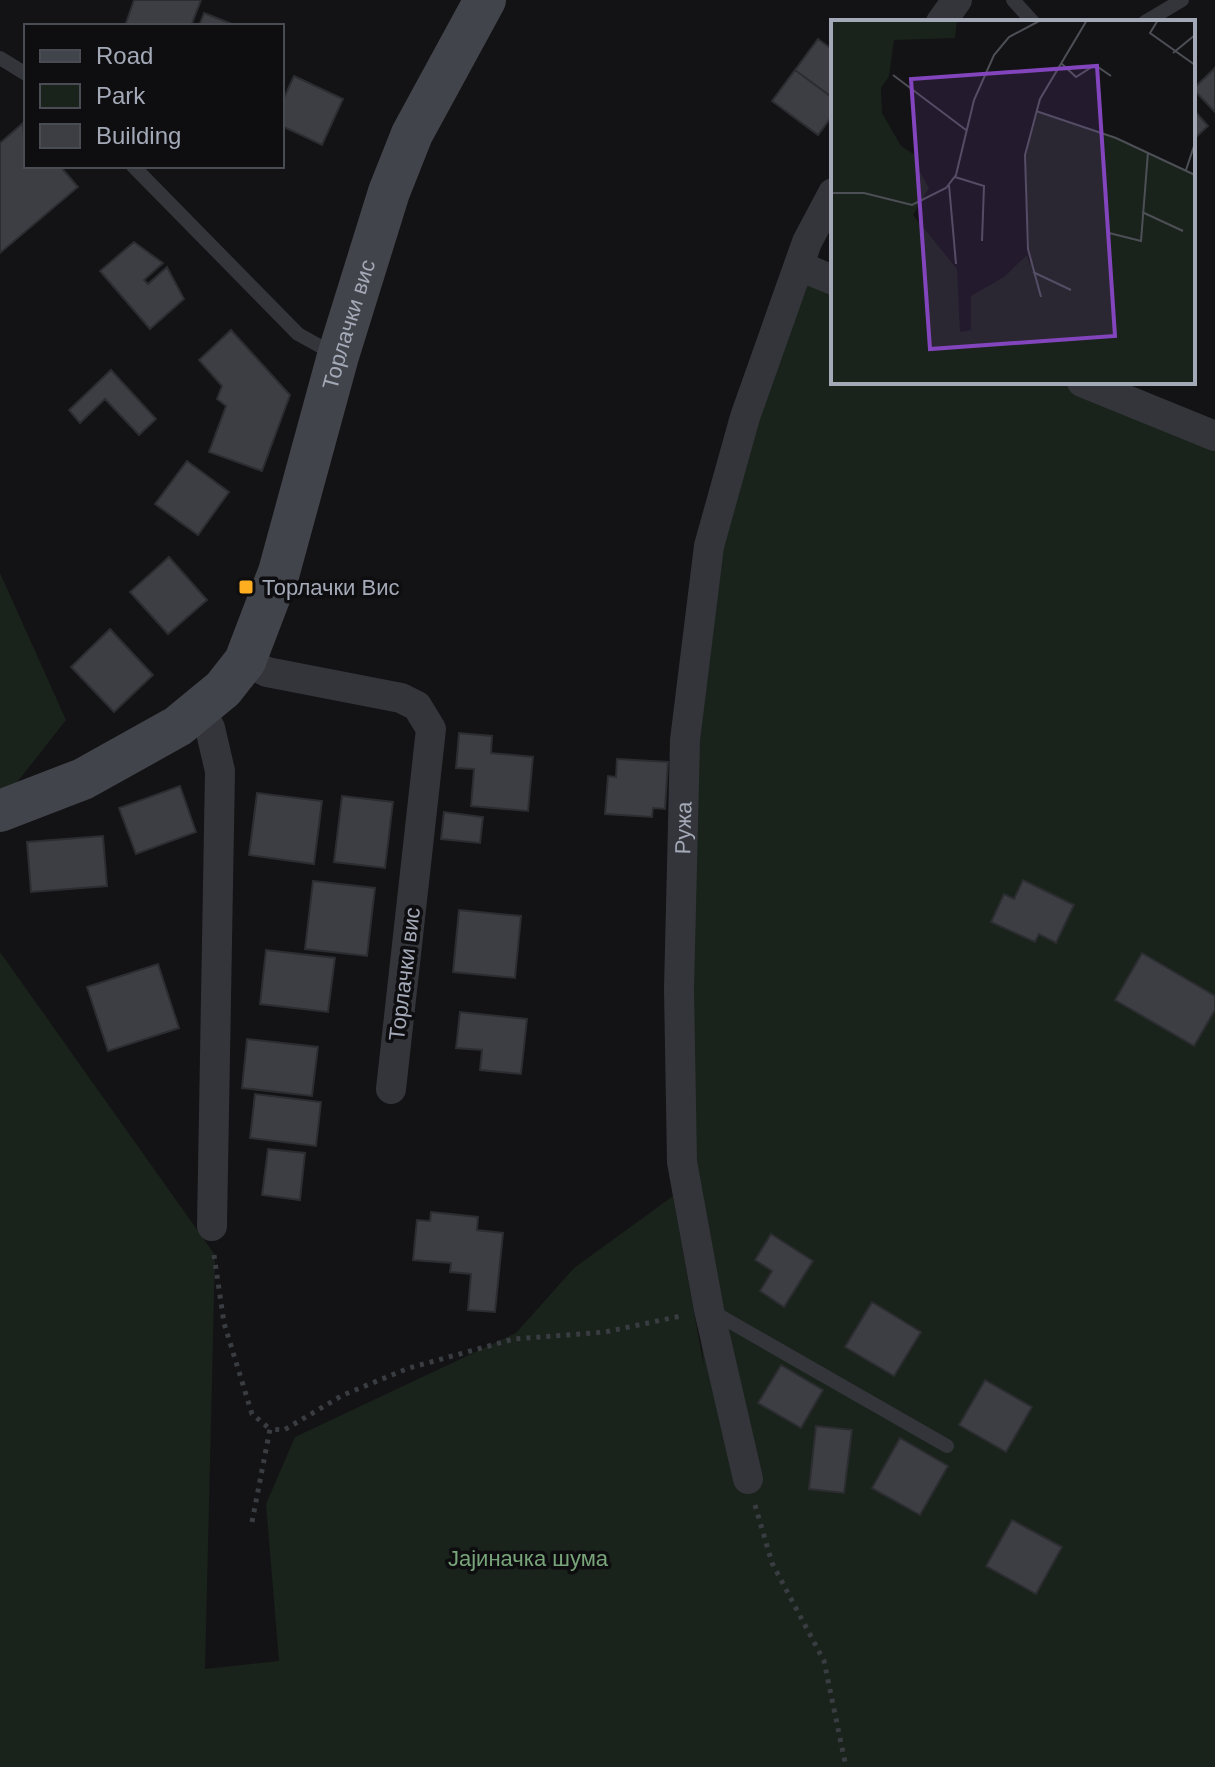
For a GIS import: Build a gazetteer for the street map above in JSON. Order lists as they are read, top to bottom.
{
  "streets": {
    "street": ["Торлачки вис", "Ружа"]
  },
  "parks": ["Јајиначка шума"],
  "places": {
    "transit": ["Торлачки Вис"]
  },
  "legend": ["Road", "Park", "Building"]
}
